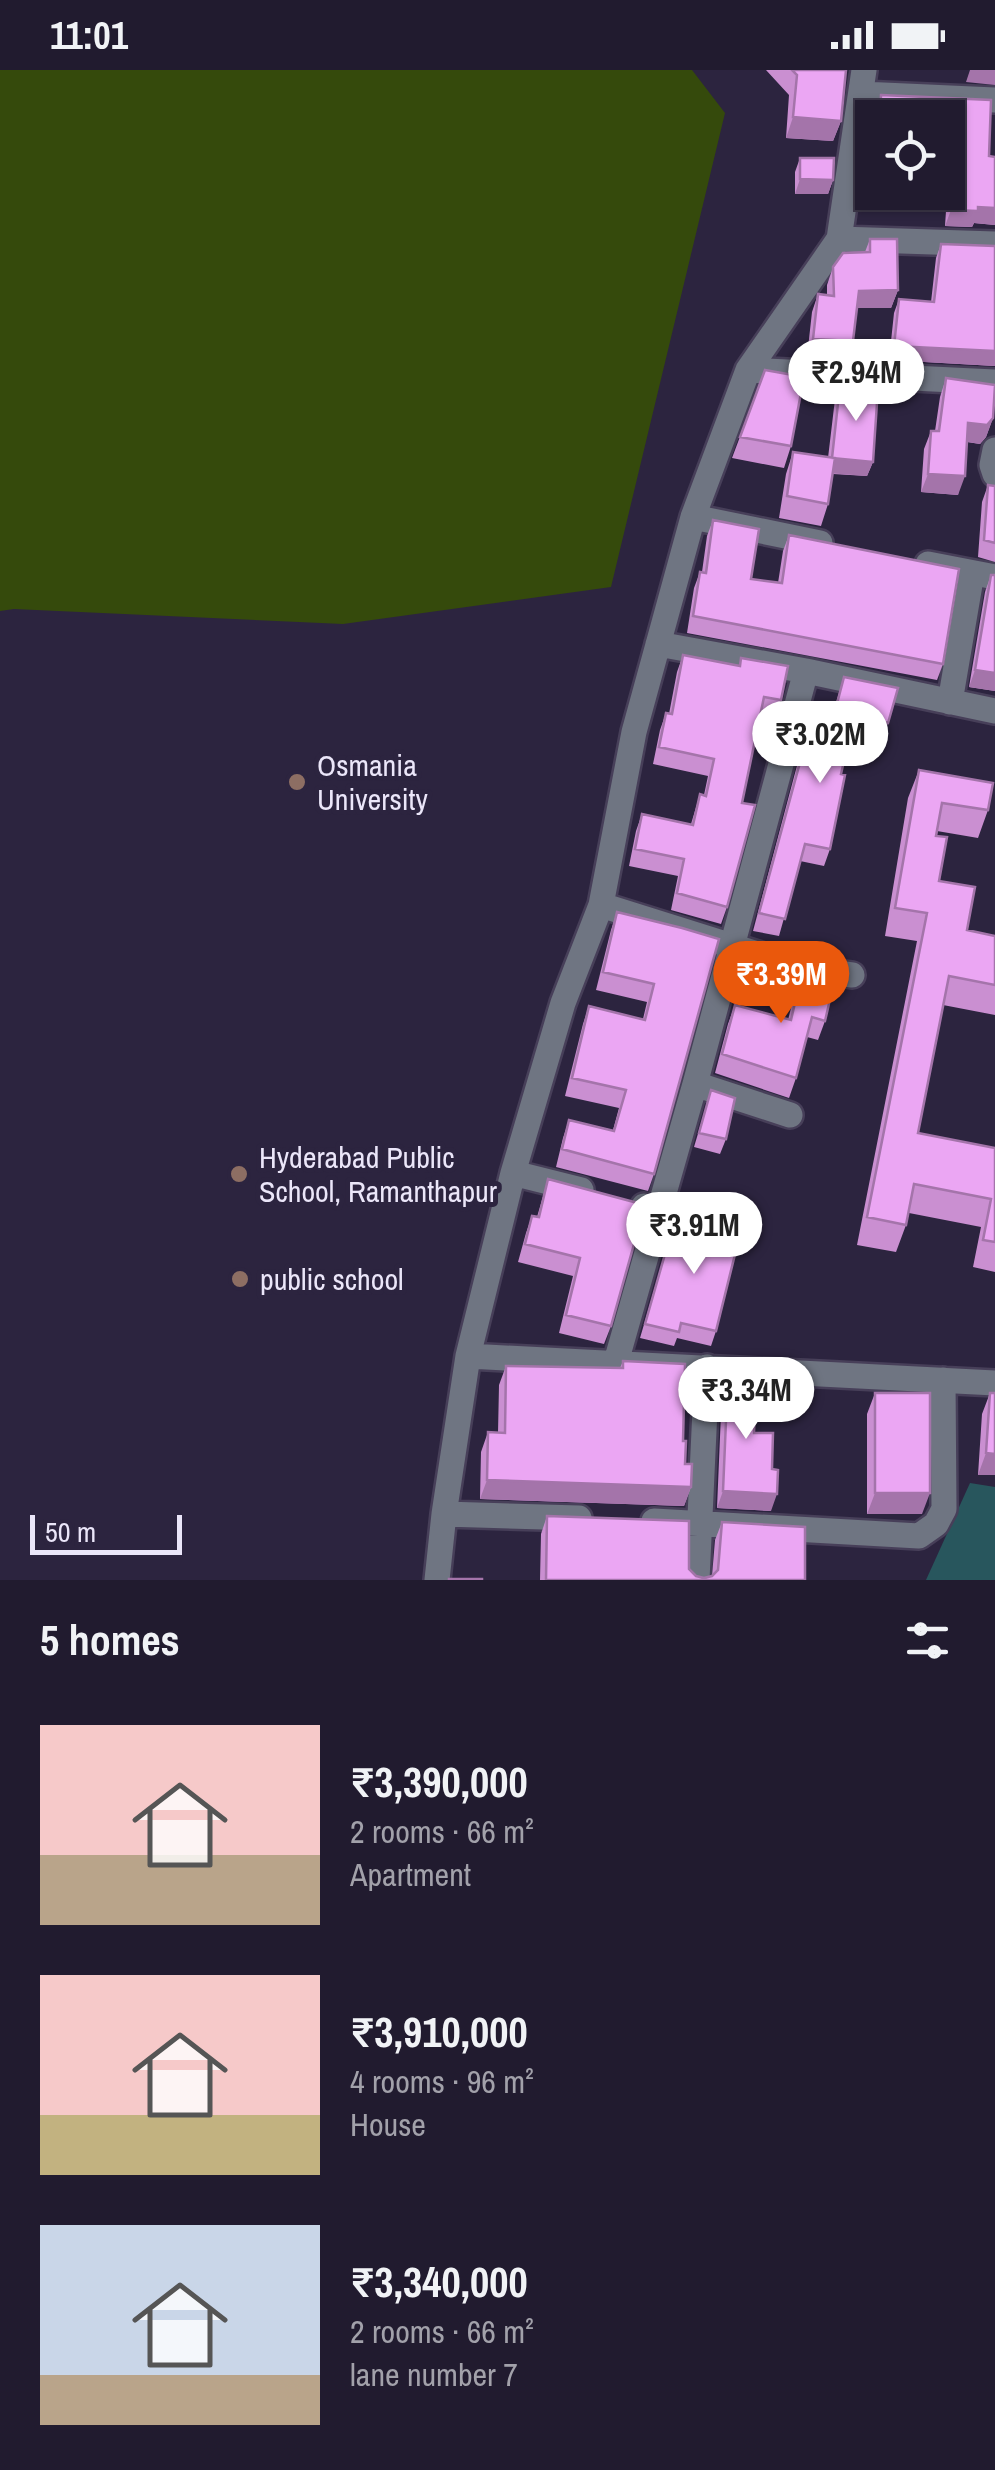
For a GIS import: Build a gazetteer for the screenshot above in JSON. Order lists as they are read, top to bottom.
{
  "places": ["Osmania University", "Hyderabad Public School, Ramanthapur", "public school"],
  "scale_bar": "50 m",
  "page": {
    "status": "11:01",
    "price": [
      "₹2.94M",
      "₹3.02M",
      "₹3.39M",
      "₹3.91M",
      "₹3.34M"
    ],
    "scale": "50 m",
    "heading": "5 homes",
    "list": [
      {
        "name": "₹3,390,000",
        "note": "2 rooms · 66 m² · Apartment"
      },
      {
        "name": "₹3,910,000",
        "note": "4 rooms · 96 m² · House"
      },
      {
        "name": "₹3,340,000",
        "note": "2 rooms · 66 m² · lane number 7"
      }
    ]
  }
}
